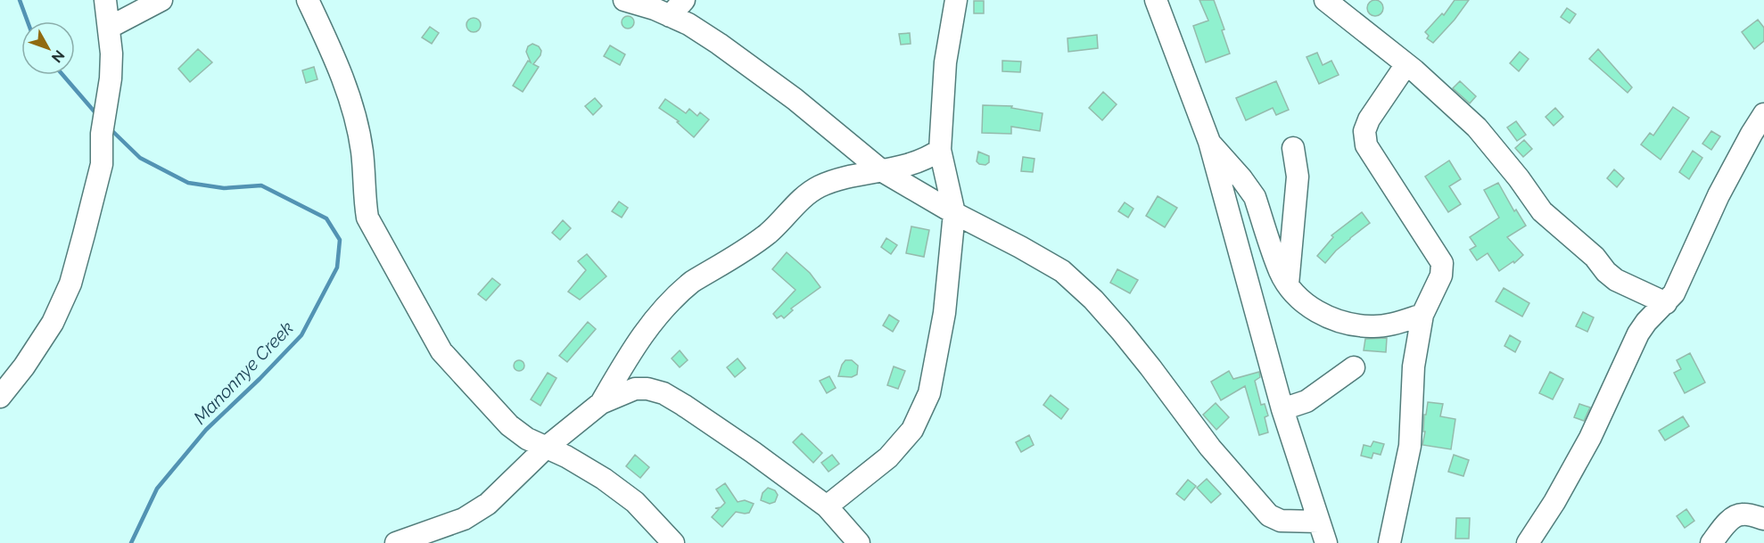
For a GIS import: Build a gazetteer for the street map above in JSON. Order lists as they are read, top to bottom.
{
  "water": ["Manonnye Creek"],
  "north": "bottom right"
}
